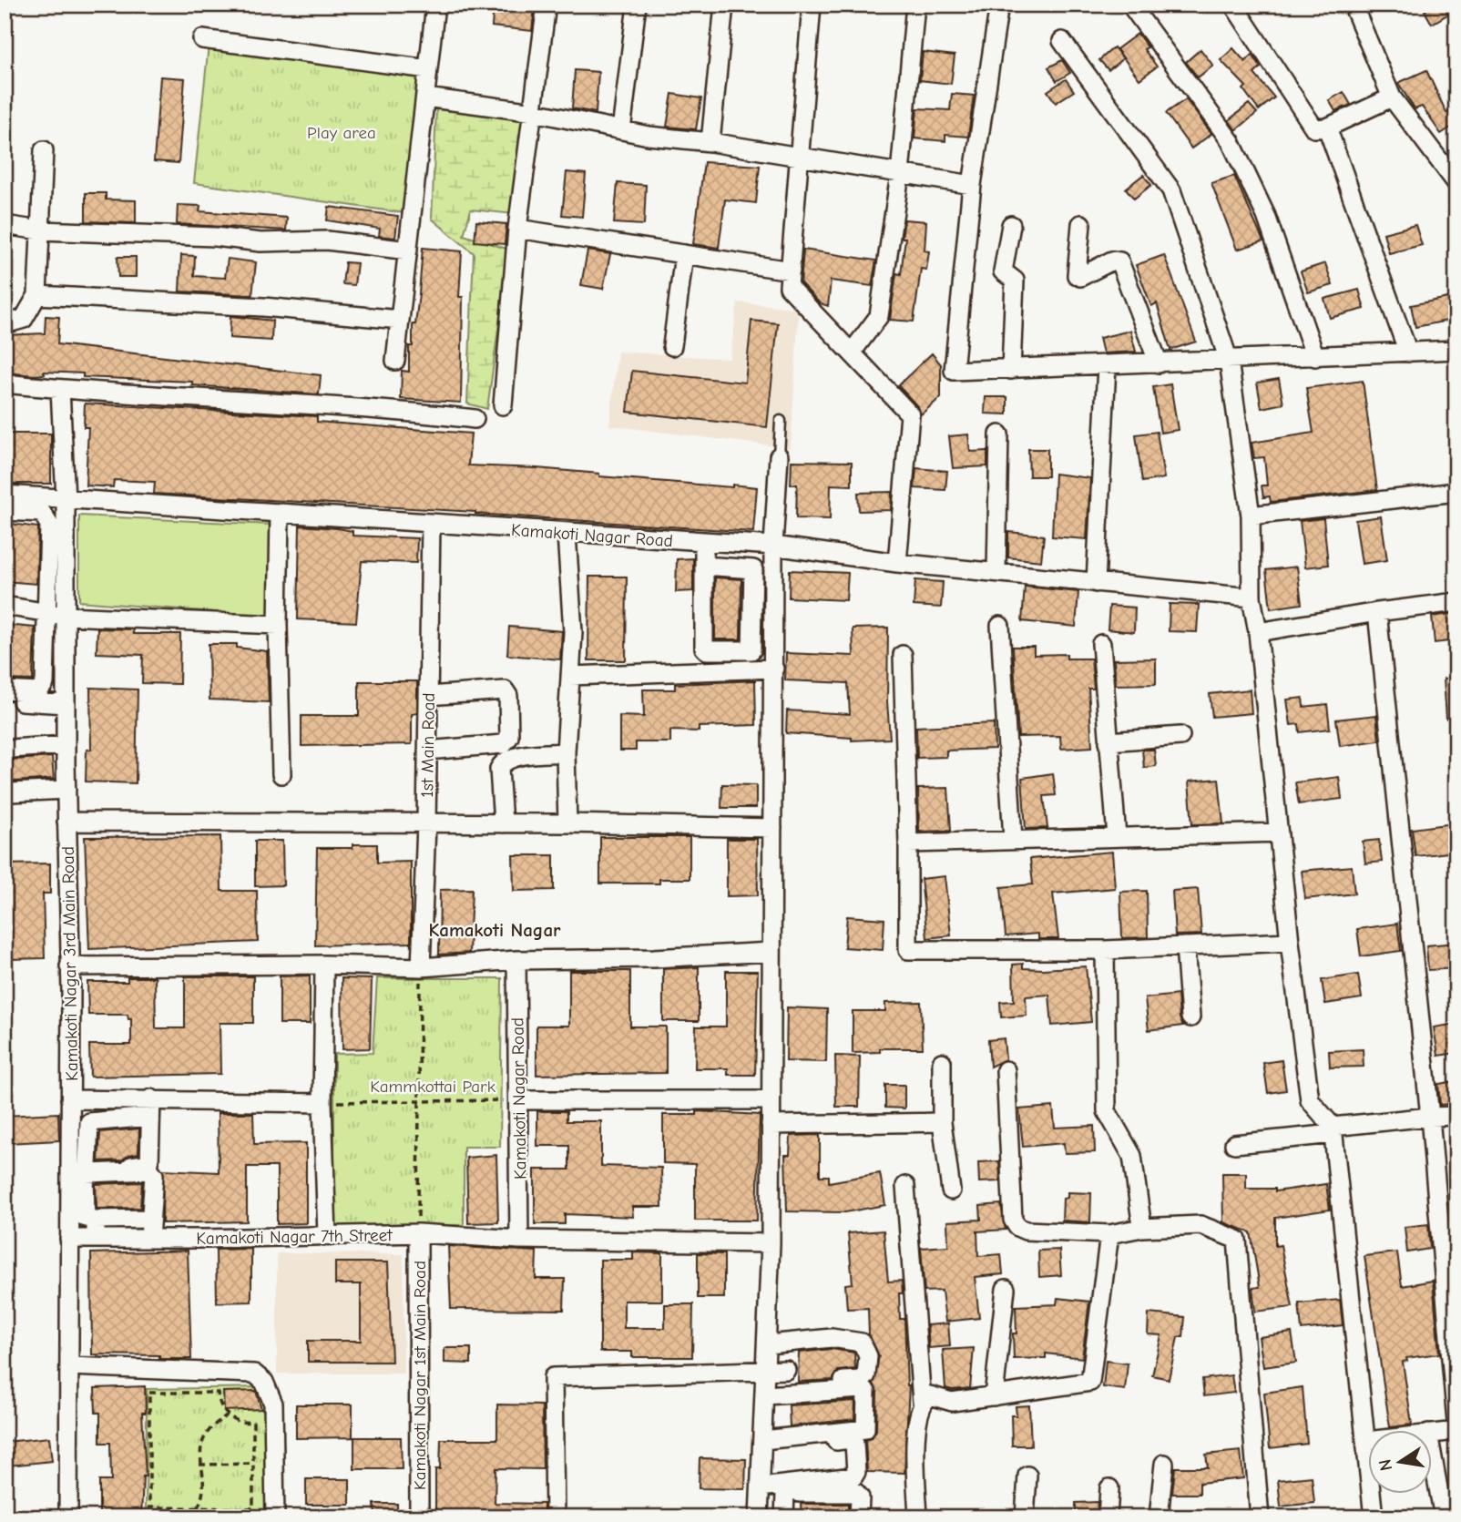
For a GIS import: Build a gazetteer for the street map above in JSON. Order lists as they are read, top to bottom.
{
  "streets": {
    "street": [
      "Kamakoti Nagar Road",
      "1st Main Road",
      "Kamakoti Nagar 3rd Main Road",
      "Kamakoti Nagar 7th Street",
      "Kamakoti Nagar 1st Main Road"
    ]
  },
  "crossings": [
    ["Kamakoti Nagar Road", "1st Main Road"],
    ["Kamakoti Nagar Road", "Kamakoti Nagar 3rd Main Road"],
    ["Kamakoti Nagar Road", "Kamakoti Nagar 7th Street"],
    ["Kamakoti Nagar 3rd Main Road", "Kamakoti Nagar 7th Street"],
    ["Kamakoti Nagar 7th Street", "Kamakoti Nagar 1st Main Road"]
  ],
  "districts": ["Kamakoti Nagar"],
  "parks": ["Play area", "Kammkottai Park"],
  "north": "left"
}
